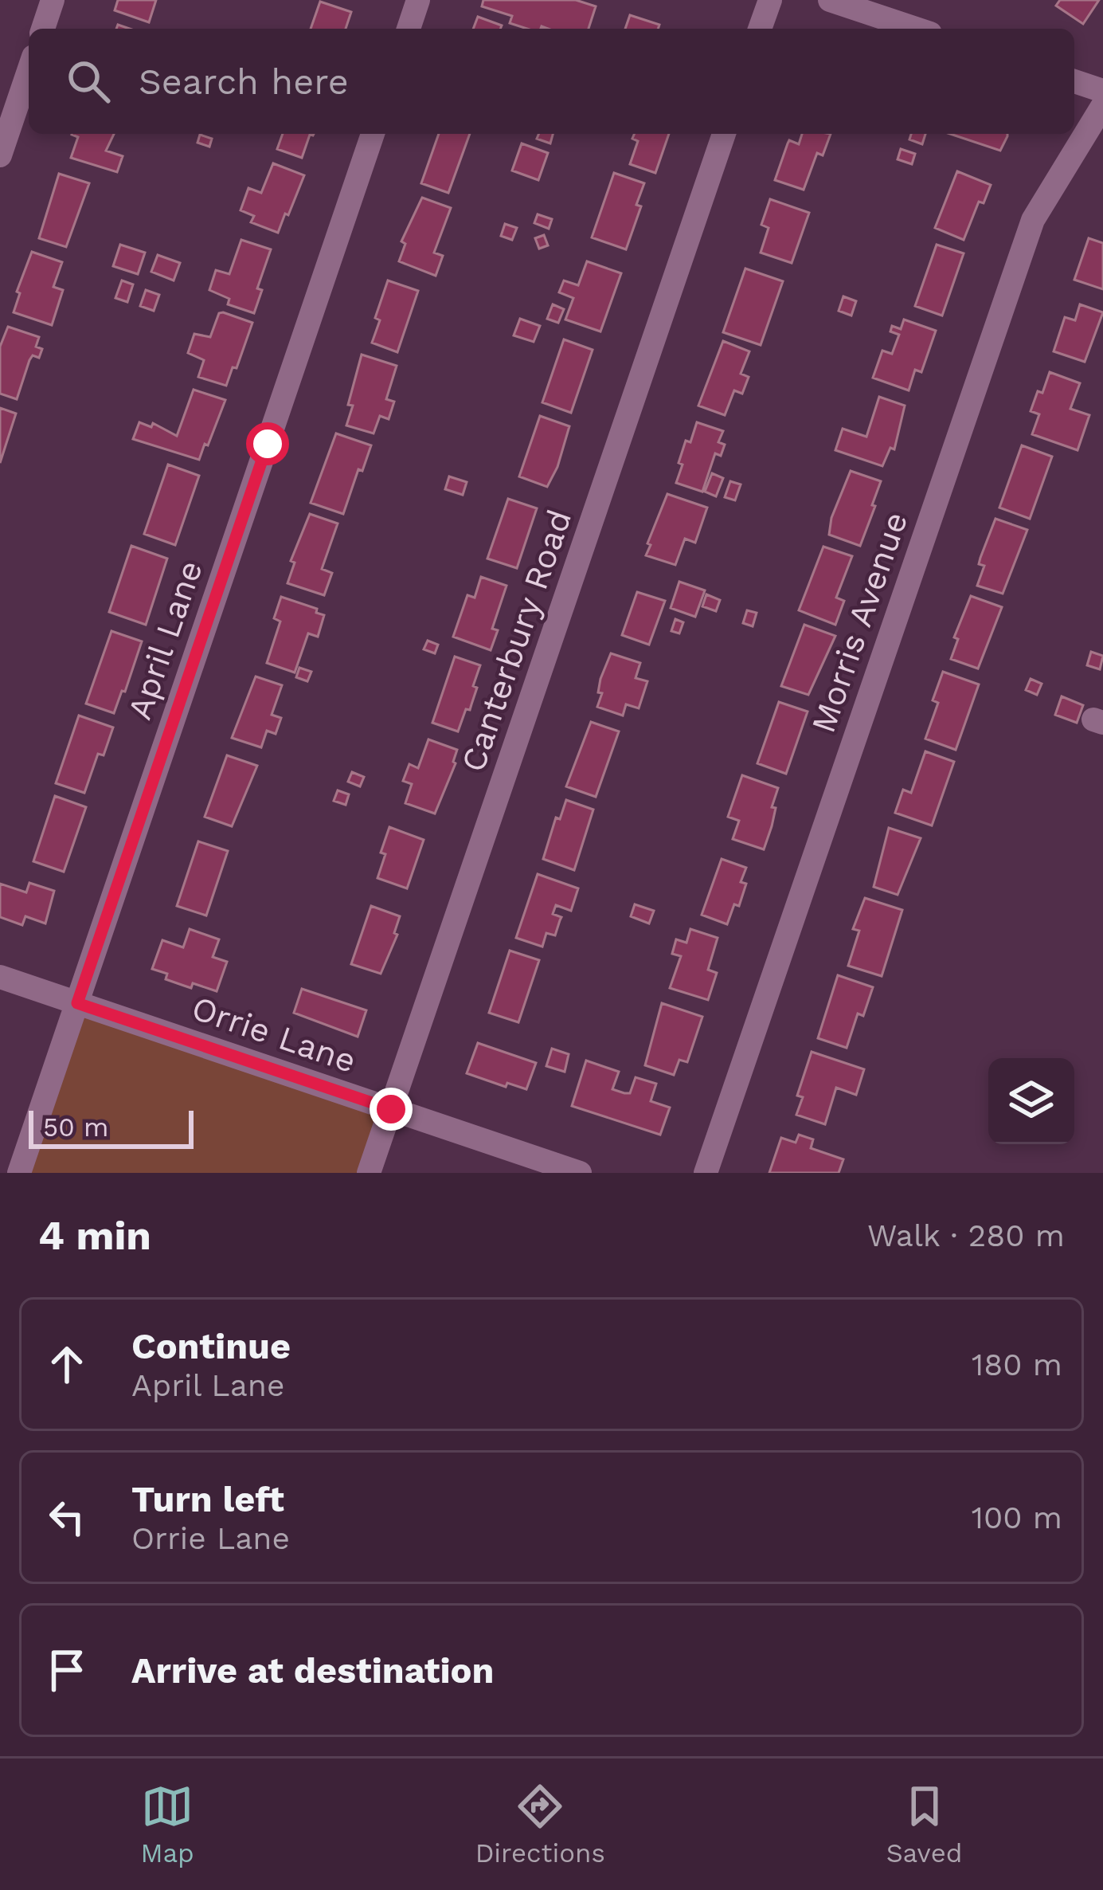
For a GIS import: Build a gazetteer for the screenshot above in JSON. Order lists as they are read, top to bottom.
{
  "streets": {
    "street": [
      "Morris Avenue",
      "April Lane",
      "Canterbury Road",
      "Orrie Lane"
    ]
  },
  "crossings": [
    ["April Lane", "Orrie Lane"],
    ["Canterbury Road", "Orrie Lane"]
  ],
  "scale_bar": "50 m",
  "page": {
    "search": "Search here",
    "scale": "50 m",
    "heading": ["4 min", "Walk · 280 m"],
    "list": [
      ["Continue", "April Lane", "180 m"],
      ["Turn left", "Orrie Lane", "100 m"],
      "Arrive at destination"
    ],
    "nav": ["Map", "Directions", "Saved"]
  }
}
